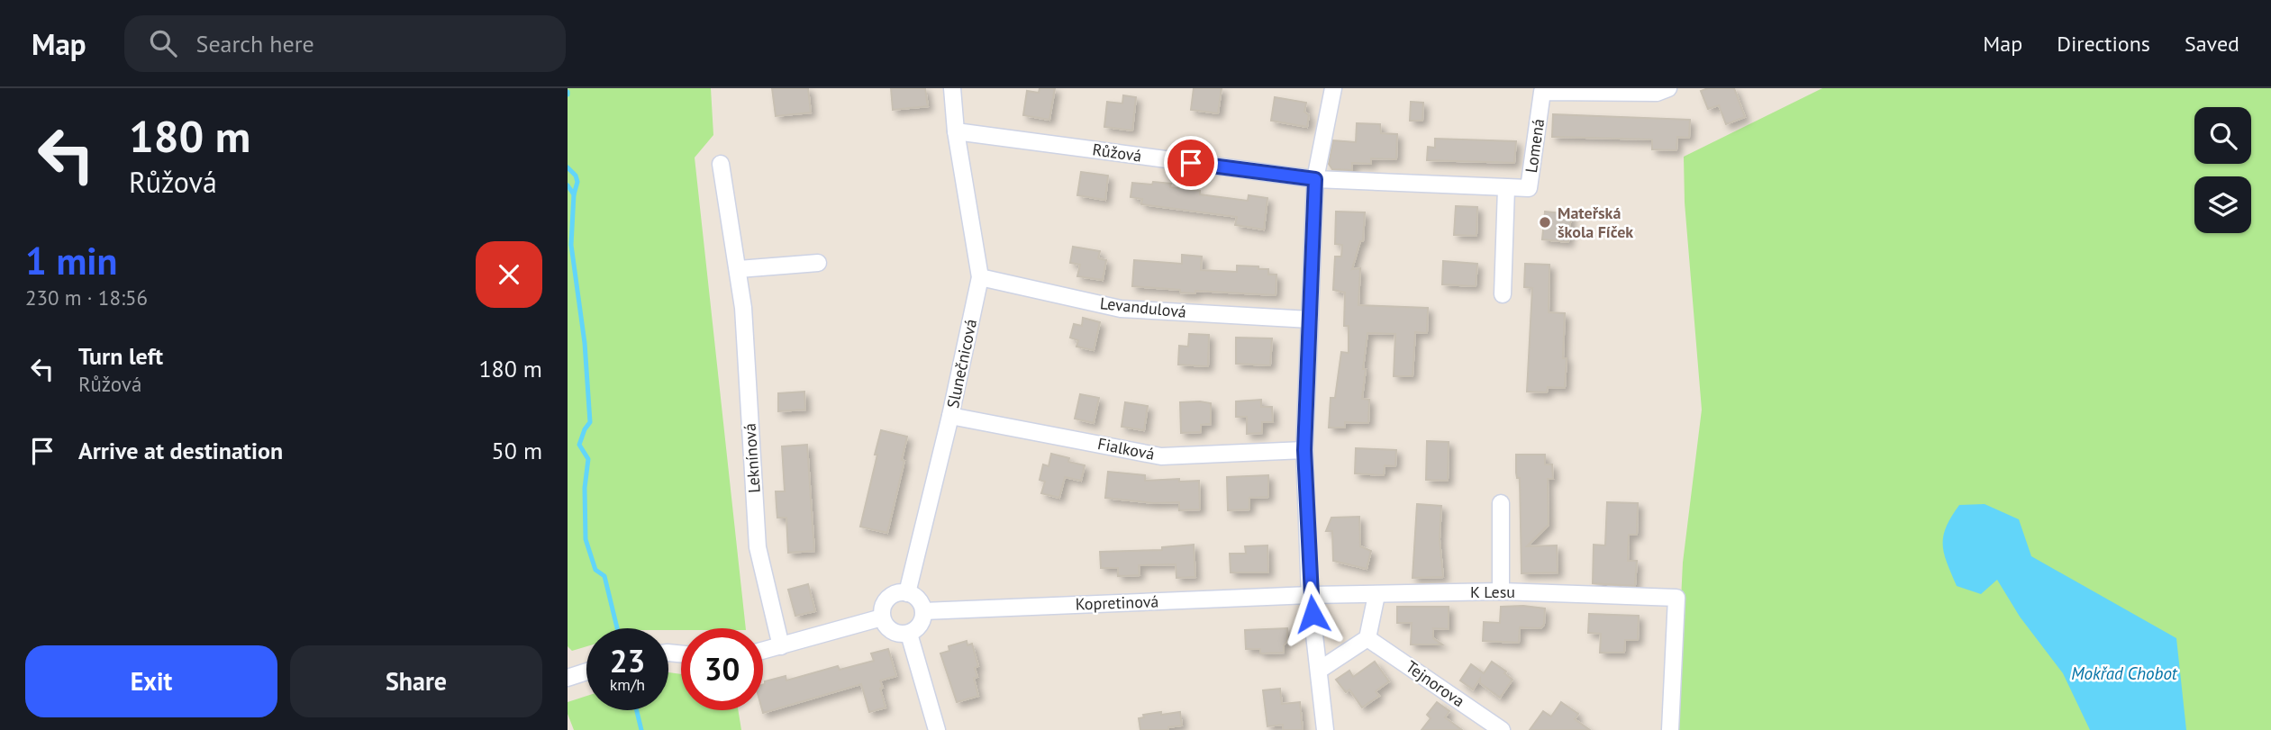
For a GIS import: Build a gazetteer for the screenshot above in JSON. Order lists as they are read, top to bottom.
{
  "streets": {
    "street": [
      "Lomená",
      "Růžová",
      "Levandulová",
      "Slunečnicová",
      "Fialková",
      "Leknínová",
      "K Lesu",
      "Kopretinová",
      "Tejnorova"
    ]
  },
  "crossings": [
    ["Lomená", "Růžová"],
    ["Růžová", "Slunečnicová"],
    ["Levandulová", "Slunečnicová"],
    ["Slunečnicová", "Fialková"],
    ["Slunečnicová", "Kopretinová"],
    ["K Lesu", "Kopretinová"]
  ],
  "water": ["Mokřad Chobot"],
  "places": ["Mateřská škola Fíček"],
  "page": {
    "header": "Map",
    "search": "Search here",
    "nav": ["Map", "Directions", "Saved"],
    "turn": ["180 m", "Růžová"],
    "heading": ["1 min", "230 m · 18:56"],
    "list": [
      {
        "name": "Turn left",
        "note": "Růžová",
        "value": "180 m"
      },
      {
        "name": "Arrive at destination",
        "value": "50 m"
      }
    ],
    "speed": "23 km/h",
    "limit": "30",
    "buttons": ["Exit", "Share"]
  }
}
